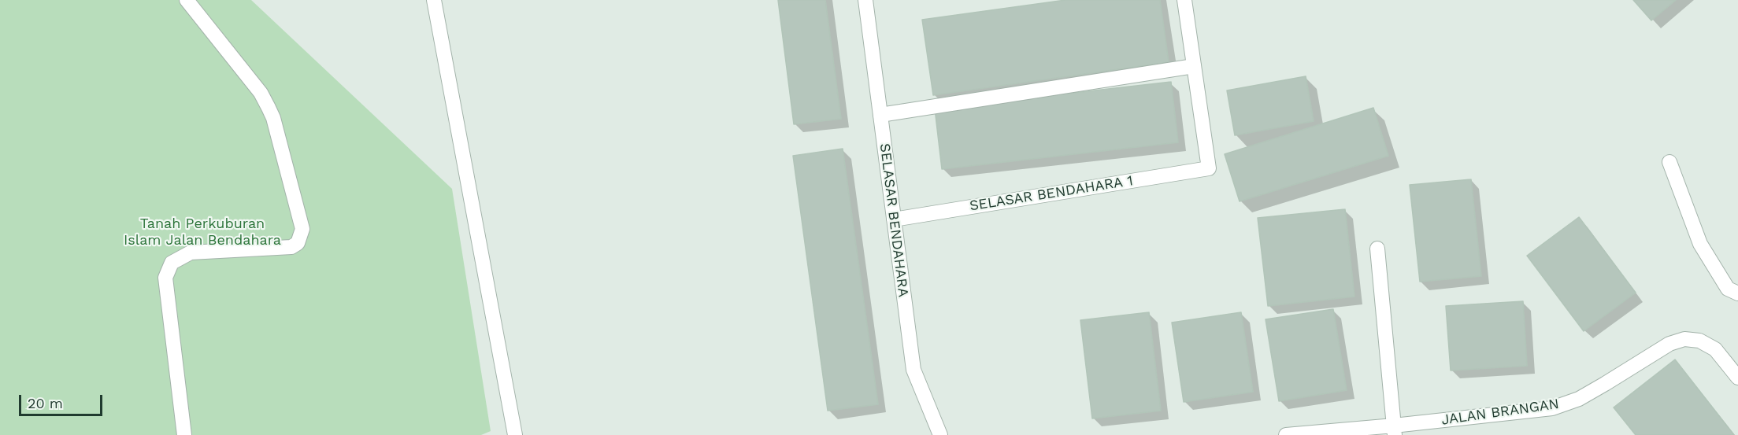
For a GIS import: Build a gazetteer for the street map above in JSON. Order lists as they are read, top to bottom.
{
  "streets": {
    "street": ["SELASAR BENDAHARA 1", "SELASAR BENDAHARA", "JALAN BRANGAN"]
  },
  "crossings": [
    ["SELASAR BENDAHARA 1", "SELASAR BENDAHARA"]
  ],
  "parks": ["Tanah Perkuburan Islam Jalan Bendahara"],
  "scale_bar": "20 m"
}
